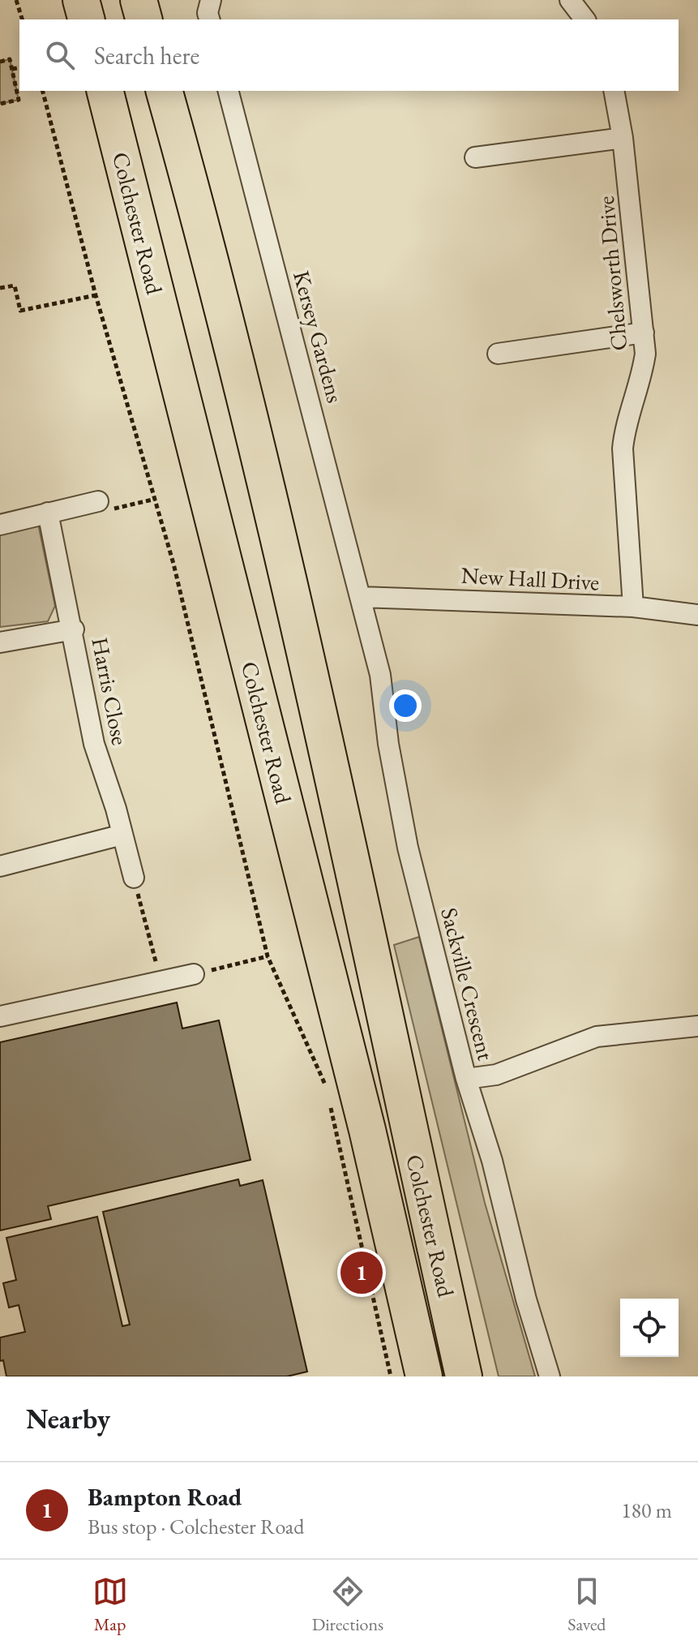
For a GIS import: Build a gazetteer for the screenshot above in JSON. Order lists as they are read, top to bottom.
{
  "streets": {
    "highway": ["Colchester Road"],
    "street": [
      "Chelsworth Drive",
      "Kersey Gardens",
      "New Hall Drive",
      "Harris Close",
      "Sackville Crescent"
    ]
  },
  "crossings": [
    ["Chelsworth Drive", "New Hall Drive"],
    ["Kersey Gardens", "New Hall Drive"],
    ["Kersey Gardens", "Sackville Crescent"],
    ["New Hall Drive", "Sackville Crescent"]
  ],
  "page": {
    "search": "Search here",
    "pins": "1",
    "heading": "Nearby",
    "list": [
      {
        "mark": "1",
        "name": "Bampton Road",
        "note": "Bus stop · Colchester Road",
        "value": "180 m"
      }
    ],
    "nav": ["Map", "Directions", "Saved"]
  }
}
